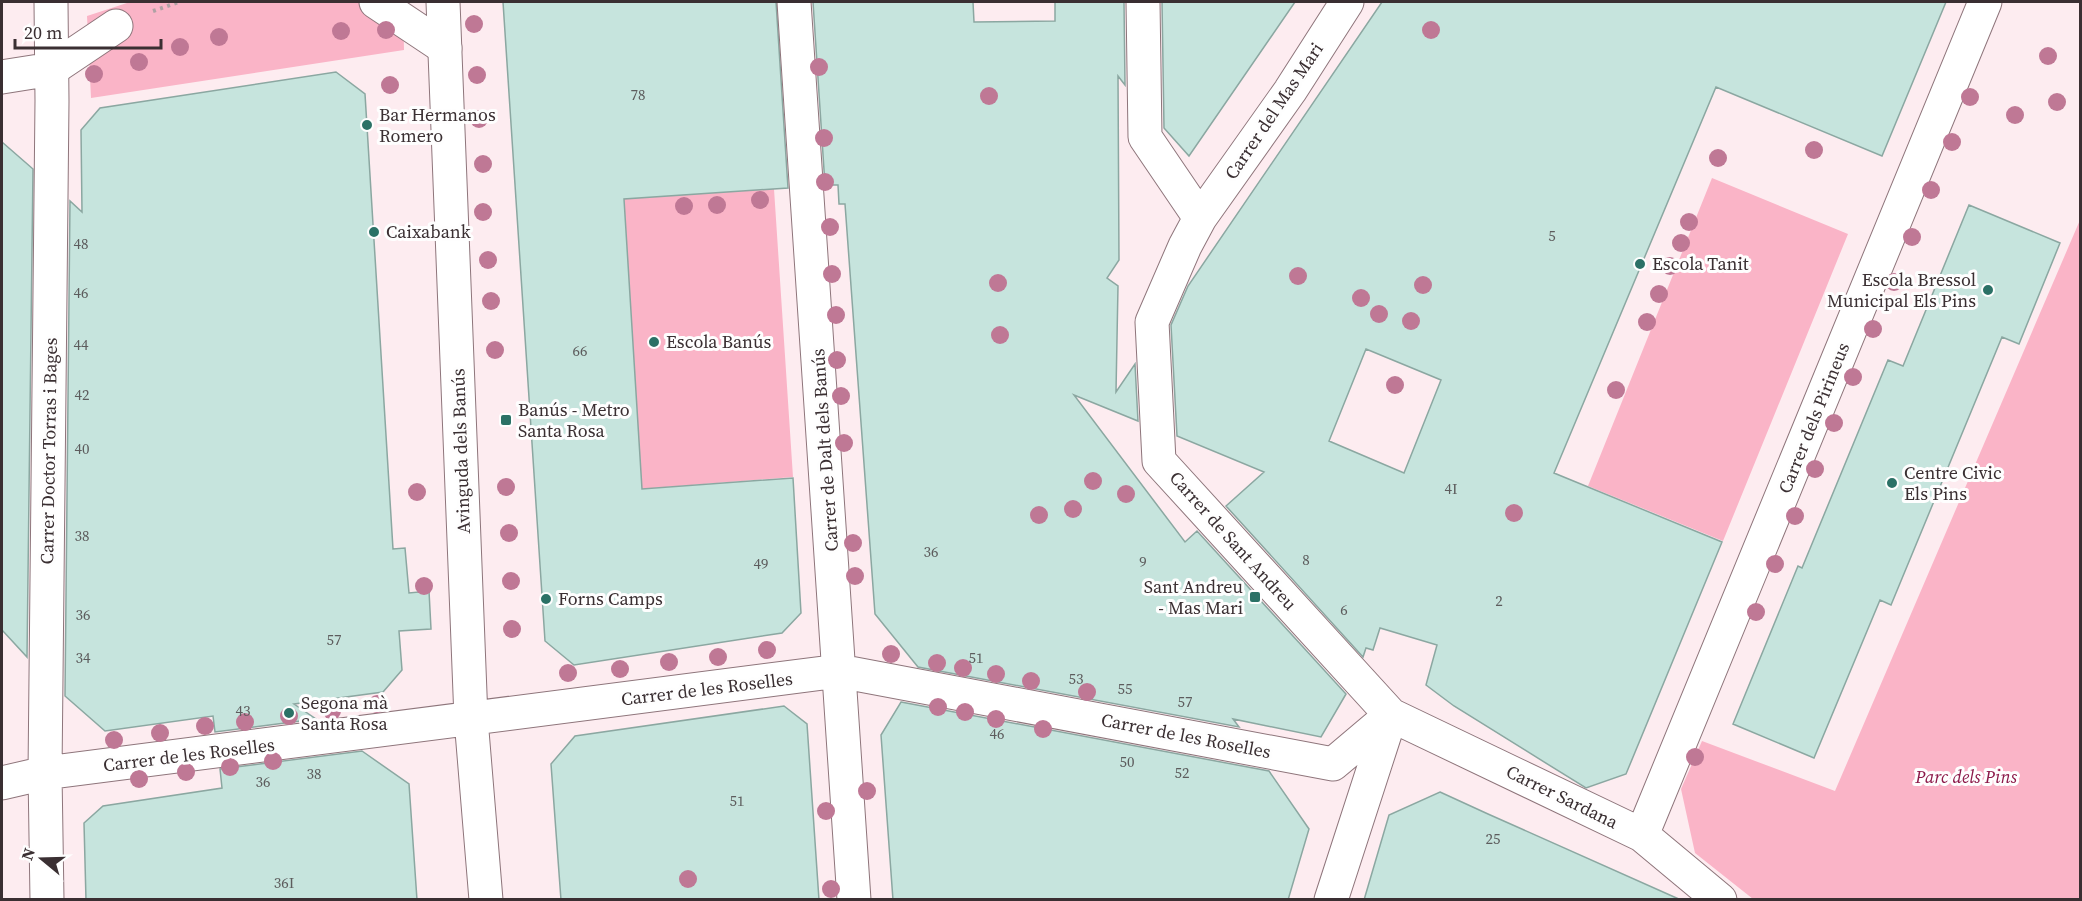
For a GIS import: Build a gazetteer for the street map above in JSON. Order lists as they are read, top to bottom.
{
  "streets": {
    "street": [
      "Carrer del Mas Mari",
      "Carrer dels Pirineus",
      "Carrer de Dalt dels Banús",
      "Carrer Doctor Torras i Bages",
      "Avinguda dels Banús",
      "Carrer de Sant Andreu",
      "Carrer de les Roselles",
      "Carrer Sardana"
    ]
  },
  "crossings": [
    ["Carrer del Mas Mari", "Carrer de Sant Andreu"],
    ["Carrer dels Pirineus", "Carrer Sardana"],
    ["Carrer de Dalt dels Banús", "Carrer de les Roselles"],
    ["Carrer Doctor Torras i Bages", "Carrer de les Roselles"],
    ["Avinguda dels Banús", "Carrer de les Roselles"],
    ["Carrer de Sant Andreu", "Carrer de les Roselles"],
    ["Carrer de Sant Andreu", "Carrer Sardana"],
    ["Carrer de les Roselles", "Carrer Sardana"]
  ],
  "parks": ["Parc dels Pins"],
  "places": {
    "other": [
      "Bar Hermanos Romero",
      "Caixabank",
      "Escola Tanit",
      "Escola Bressol Municipal Els Pins",
      "Escola Banús",
      "Centre Civic Els Pins",
      "Forns Camps",
      "Segona mà Santa Rosa"
    ],
    "transit": ["Banús - Metro Santa Rosa", "Sant Andreu - Mas Mari"]
  },
  "house_numbers": [
    "78",
    "5",
    "48",
    "46",
    "44",
    "66",
    "42",
    "40",
    "4I",
    "38",
    "36",
    "8",
    "9",
    "49",
    "2",
    "6",
    "36",
    "57",
    "34",
    "51",
    "53",
    "55",
    "57",
    "43",
    "46",
    "50",
    "52",
    "38",
    "36",
    "51",
    "25",
    "36I"
  ],
  "scale_bar": "20 m",
  "north": "left"
}
